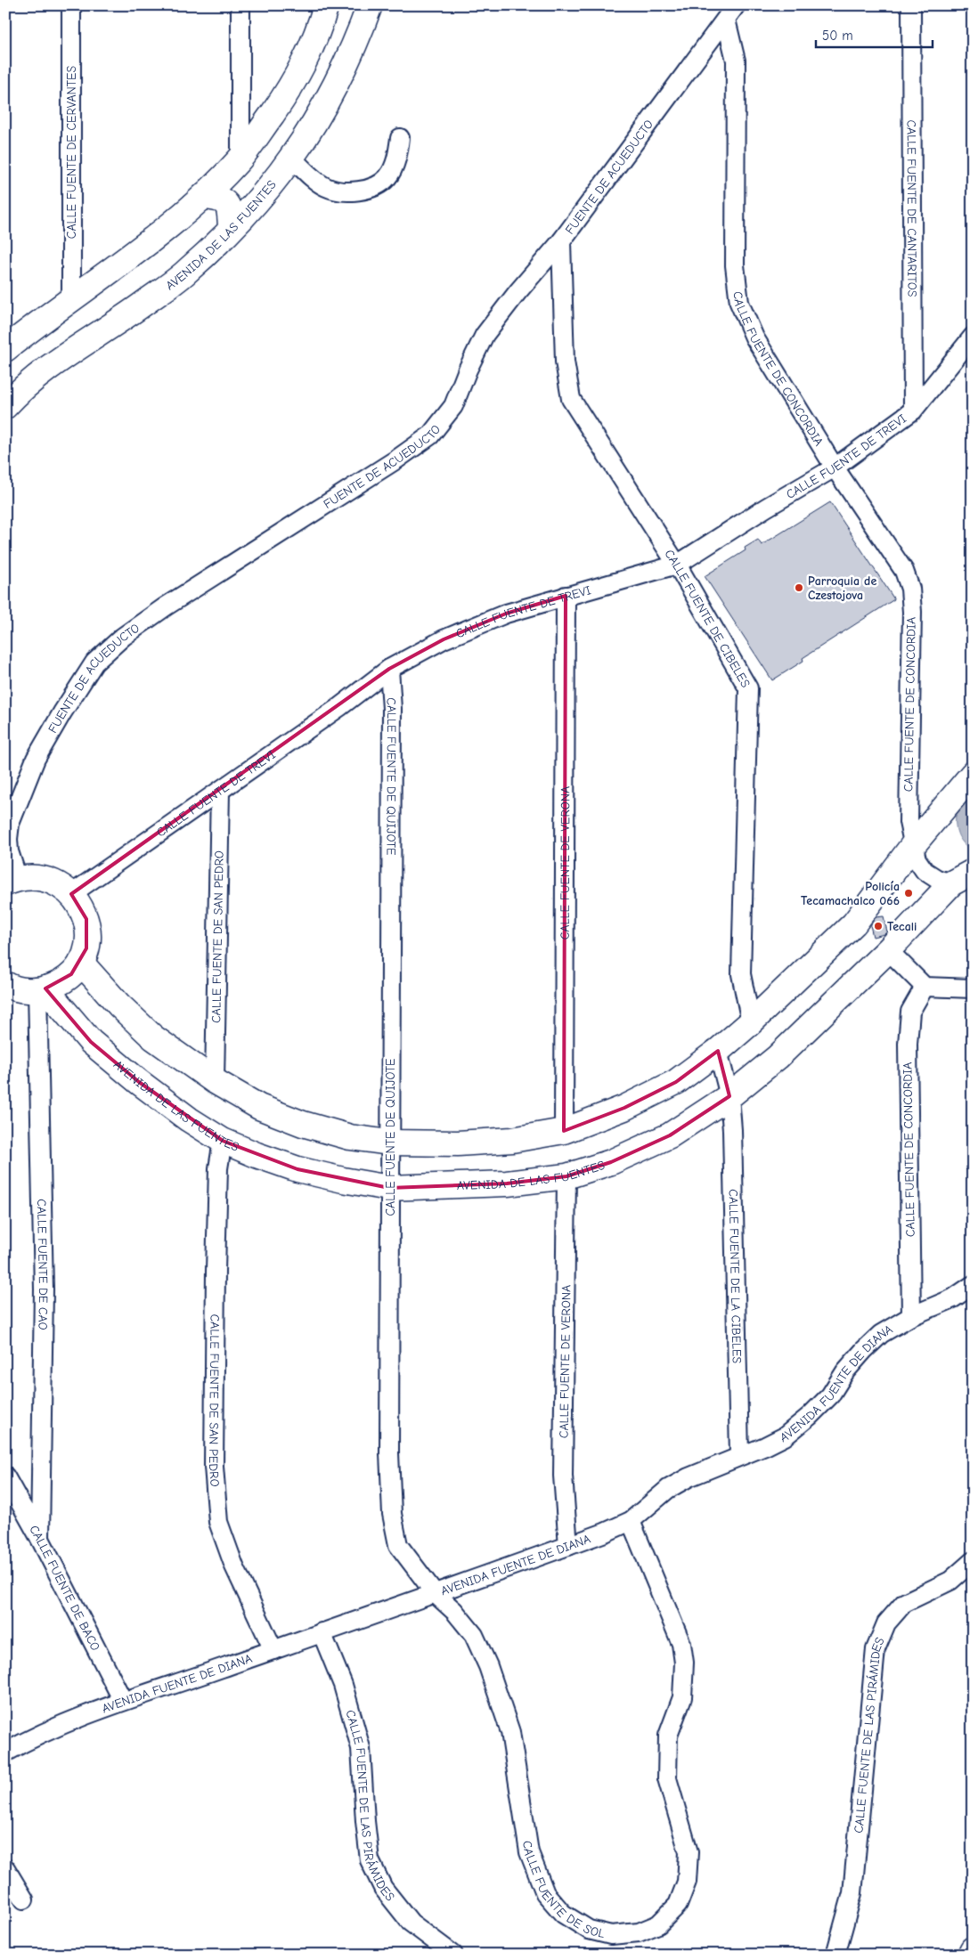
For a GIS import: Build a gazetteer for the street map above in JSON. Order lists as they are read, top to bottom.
{
  "streets": {
    "main road": ["AVENIDA DE LAS FUENTES"],
    "street": [
      "CALLE FUENTE DE CERVANTES",
      "FUENTE DE ACUEDUCTO",
      "CALLE FUENTE DE CANTARITOS",
      "CALLE FUENTE DE CONCORDIA",
      "CALLE FUENTE DE TREVI",
      "CALLE FUENTE DE CIBELES",
      "CALLE FUENTE DE QUIJOTE",
      "CALLE FUENTE DE VERONA",
      "CALLE FUENTE DE SAN PEDRO",
      "CALLE FUENTE DE CAO",
      "CALLE FUENTE DE LA CIBELES",
      "AVENIDA FUENTE DE DIANA",
      "CALLE FUENTE DE BACO",
      "CALLE FUENTE DE LAS PIRÁMIDES",
      "CALLE FUENTE DE SOL"
    ]
  },
  "crossings": [
    ["FUENTE DE ACUEDUCTO", "CALLE FUENTE DE CONCORDIA"],
    ["FUENTE DE ACUEDUCTO", "CALLE FUENTE DE CIBELES"],
    ["CALLE FUENTE DE CANTARITOS", "CALLE FUENTE DE TREVI"],
    ["AVENIDA DE LAS FUENTES", "CALLE FUENTE DE CONCORDIA"],
    ["AVENIDA DE LAS FUENTES", "CALLE FUENTE DE QUIJOTE"],
    ["AVENIDA DE LAS FUENTES", "CALLE FUENTE DE VERONA"],
    ["AVENIDA DE LAS FUENTES", "CALLE FUENTE DE SAN PEDRO"],
    ["AVENIDA DE LAS FUENTES", "CALLE FUENTE DE CAO"],
    ["AVENIDA DE LAS FUENTES", "CALLE FUENTE DE LA CIBELES"],
    ["CALLE FUENTE DE CONCORDIA", "CALLE FUENTE DE TREVI"],
    ["CALLE FUENTE DE CONCORDIA", "AVENIDA FUENTE DE DIANA"],
    ["CALLE FUENTE DE TREVI", "CALLE FUENTE DE CIBELES"],
    ["CALLE FUENTE DE TREVI", "CALLE FUENTE DE QUIJOTE"],
    ["CALLE FUENTE DE TREVI", "CALLE FUENTE DE VERONA"],
    ["CALLE FUENTE DE TREVI", "CALLE FUENTE DE SAN PEDRO"],
    ["CALLE FUENTE DE QUIJOTE", "AVENIDA FUENTE DE DIANA"],
    ["CALLE FUENTE DE QUIJOTE", "CALLE FUENTE DE SOL"],
    ["CALLE FUENTE DE VERONA", "AVENIDA FUENTE DE DIANA"],
    ["CALLE FUENTE DE SAN PEDRO", "AVENIDA FUENTE DE DIANA"],
    ["CALLE FUENTE DE CAO", "CALLE FUENTE DE BACO"],
    ["CALLE FUENTE DE LA CIBELES", "AVENIDA FUENTE DE DIANA"],
    ["AVENIDA FUENTE DE DIANA", "CALLE FUENTE DE BACO"],
    ["AVENIDA FUENTE DE DIANA", "CALLE FUENTE DE LAS PIRÁMIDES"],
    ["AVENIDA FUENTE DE DIANA", "CALLE FUENTE DE SOL"]
  ],
  "places": ["Parroquia de Czestojova", "Policía Tecamachalco 066", "Tecali"],
  "scale_bar": "50 m"
}
